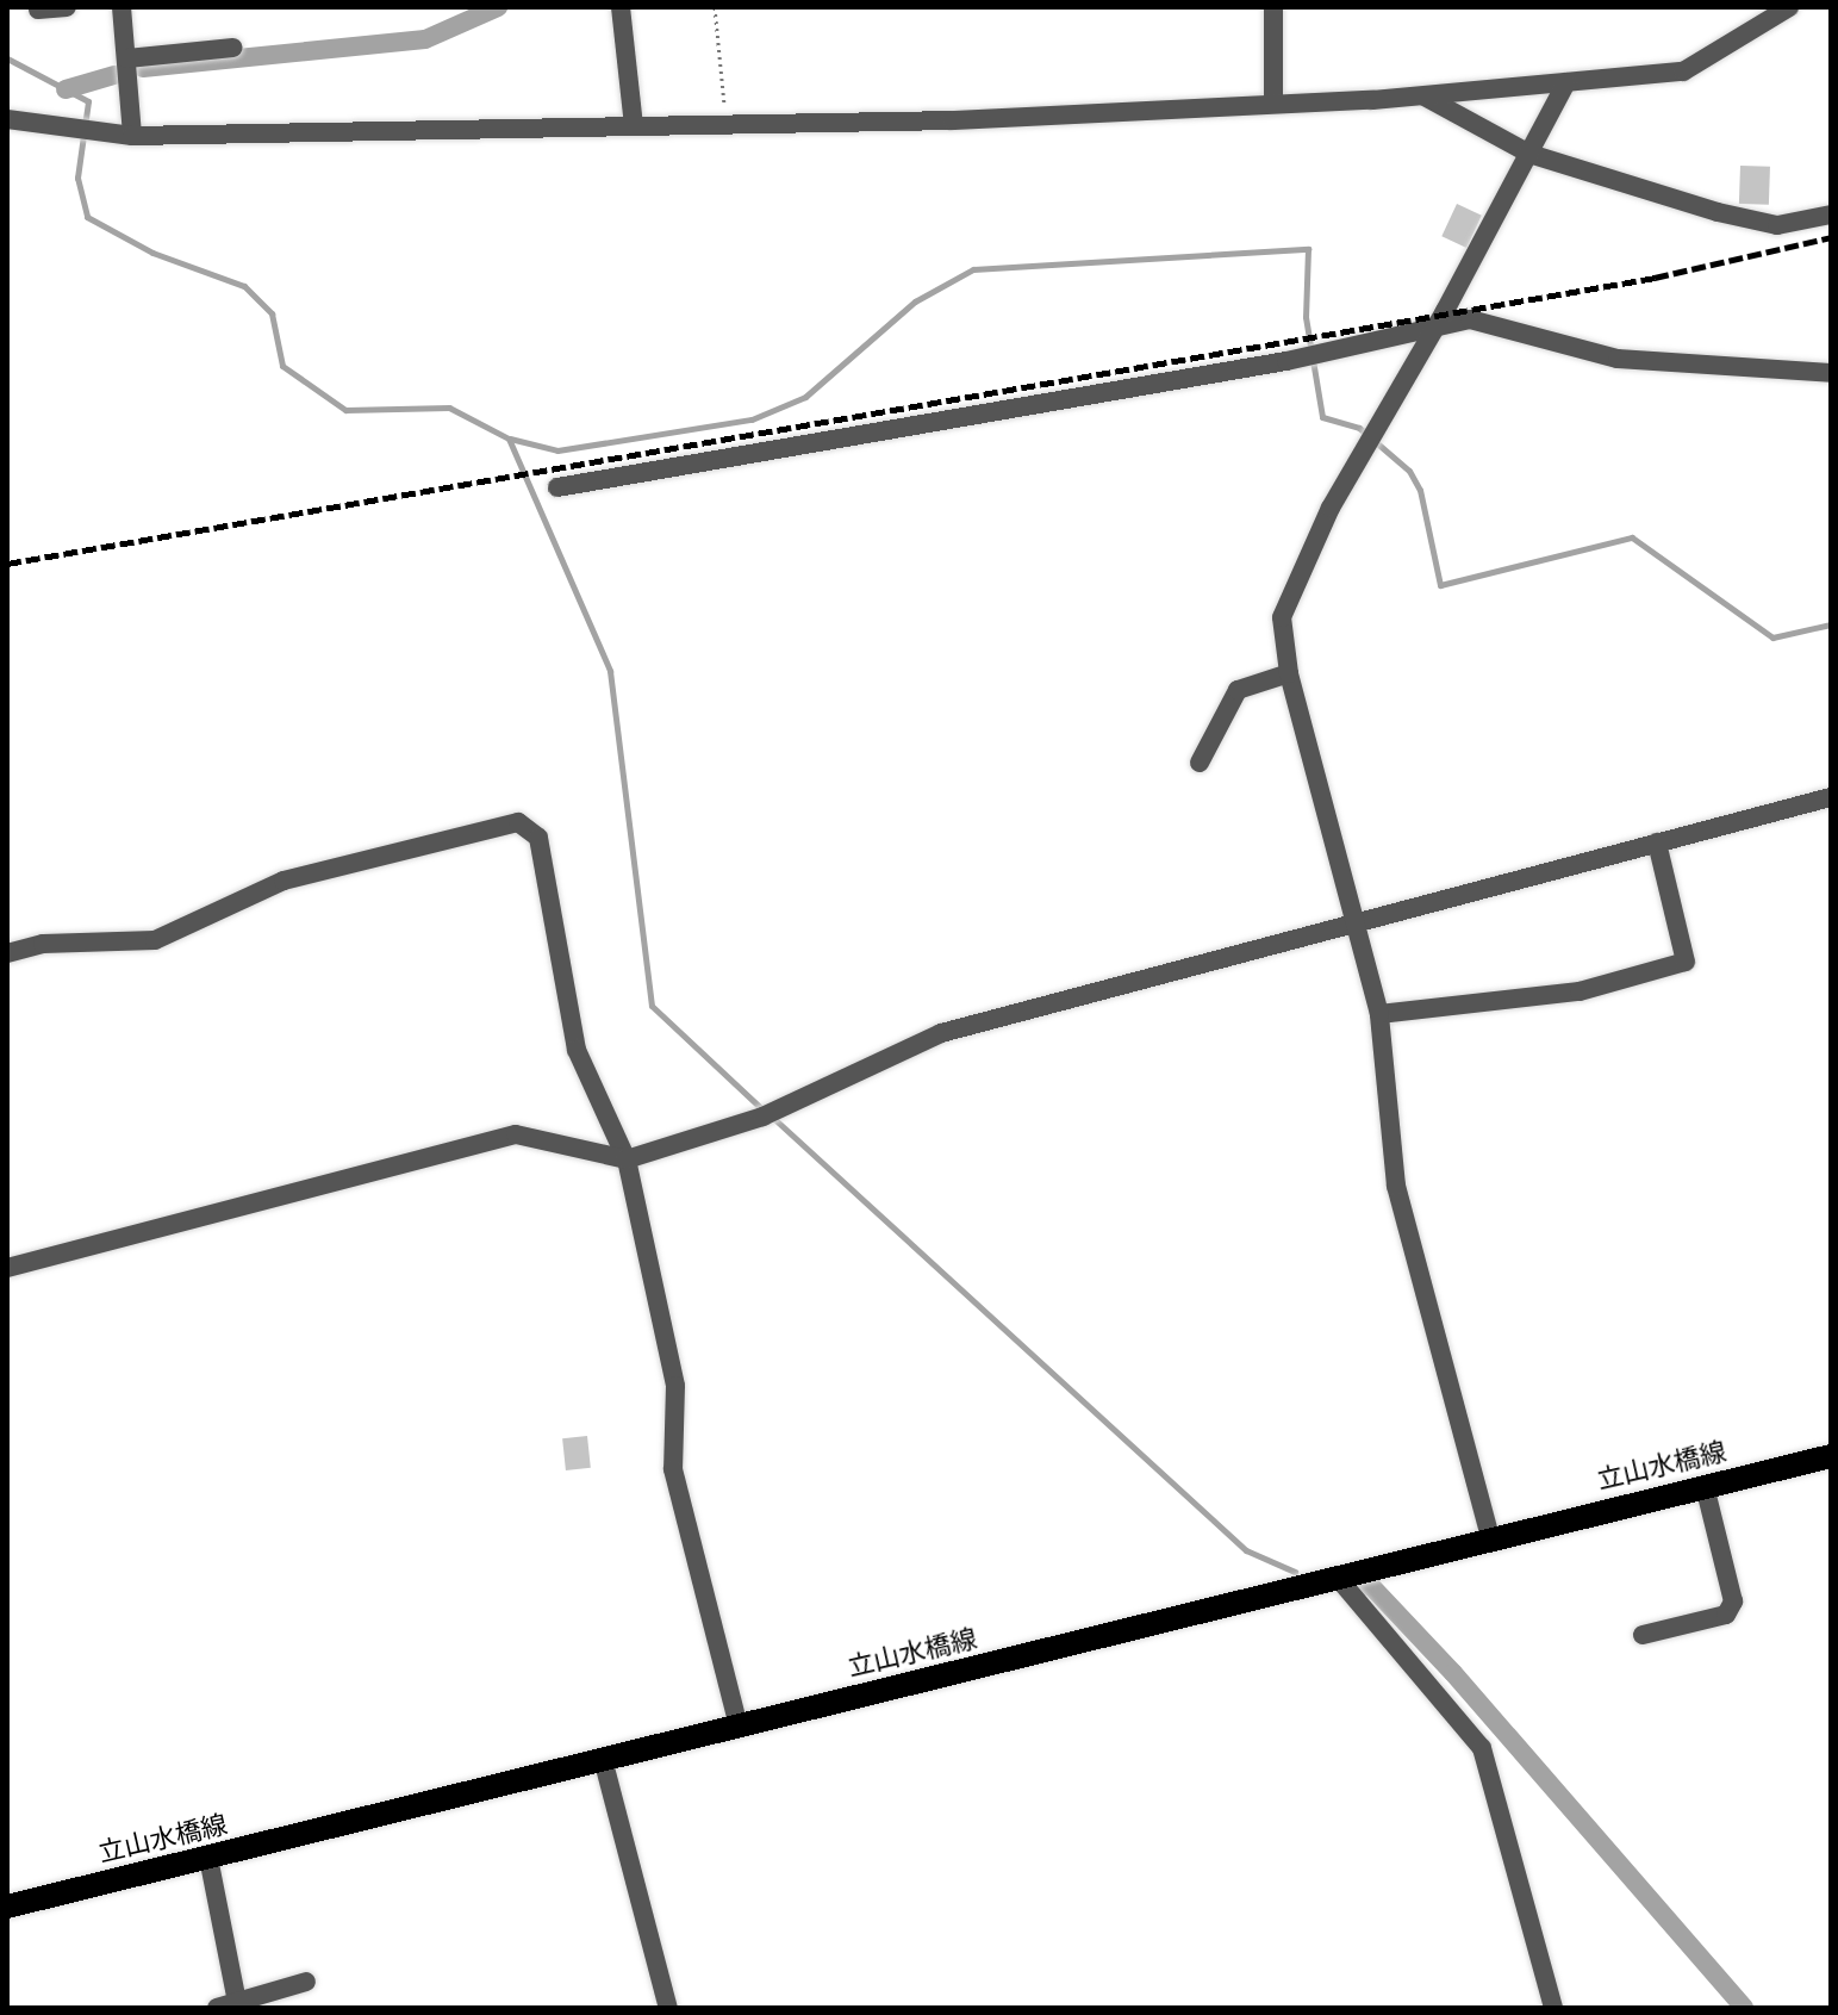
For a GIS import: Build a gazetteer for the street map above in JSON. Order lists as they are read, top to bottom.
{
  "streets": {
    "main road": ["立山水橋線"]
  }
}
